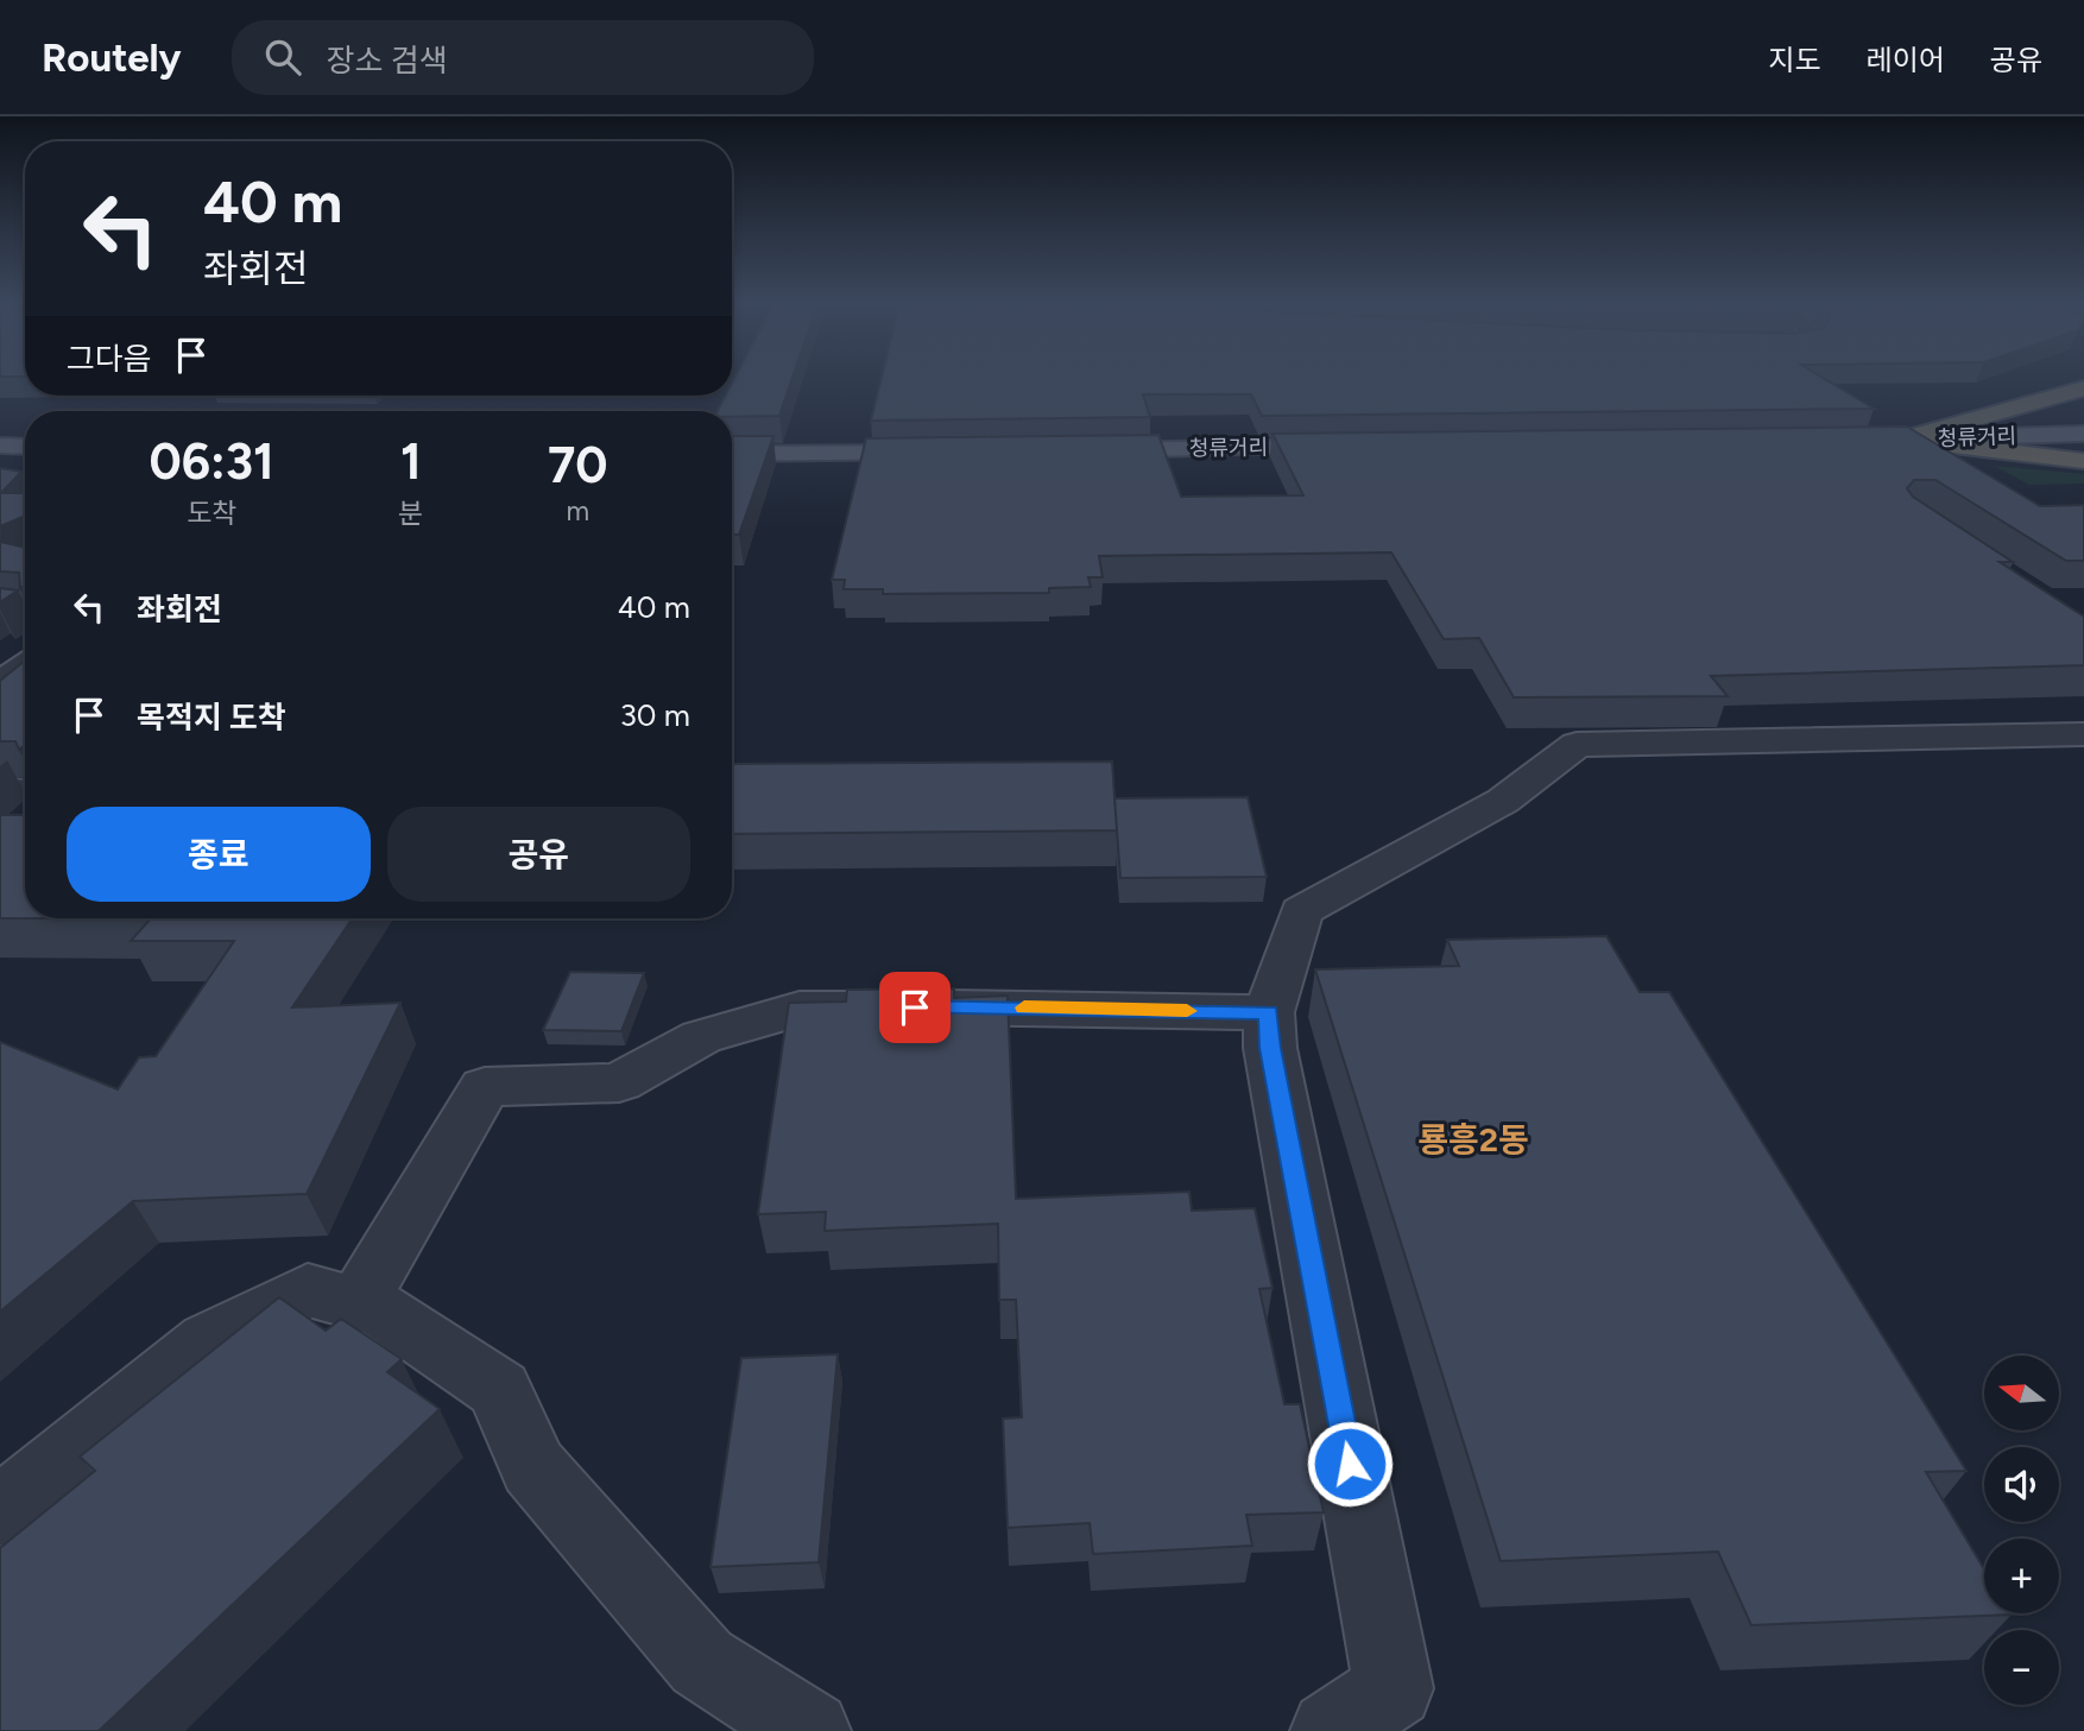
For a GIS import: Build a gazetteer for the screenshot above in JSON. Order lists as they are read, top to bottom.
{
  "streets": {
    "main road": ["청류거리"]
  },
  "districts": ["룡흥2동"],
  "north": "left",
  "page": {
    "header": "Routely",
    "search": "장소 검색",
    "nav": ["지도", "레이어", "공유"],
    "turn": ["40 m", "좌회전"],
    "then": "그다음",
    "eta": [
      "06:31",
      "도착",
      "1",
      "분",
      "70",
      "m"
    ],
    "list": [
      {
        "name": "좌회전",
        "value": "40 m"
      },
      {
        "name": "목적지 도착",
        "value": "30 m"
      }
    ],
    "buttons": ["종료", "공유"],
    "map_buttons": ["+", "−"]
  }
}
